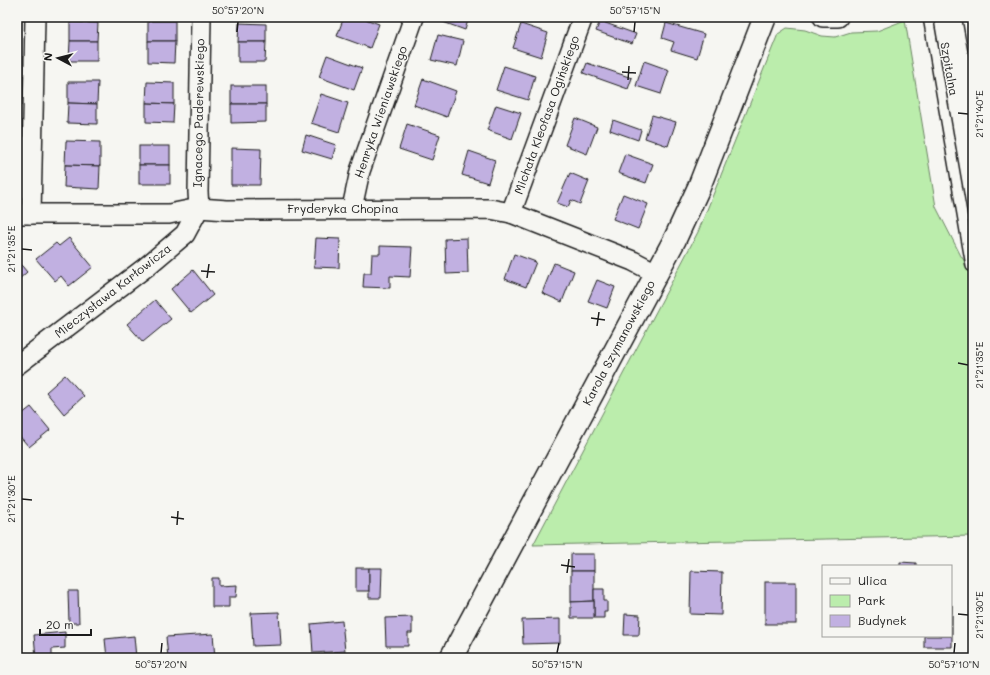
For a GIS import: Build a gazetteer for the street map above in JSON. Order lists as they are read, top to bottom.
{
  "streets": {
    "street": [
      "Henryka Wieniawskiego",
      "Ignacego Paderewskiego",
      "Michała Kleofasa Ogińskiego",
      "Fryderyka Chopina",
      "Mieczysława Karłowicza",
      "Karola Szymanowskiego"
    ],
    "lane": ["Szpitalna"]
  },
  "crossings": [
    ["Henryka Wieniawskiego", "Fryderyka Chopina"],
    ["Ignacego Paderewskiego", "Fryderyka Chopina"],
    ["Ignacego Paderewskiego", "Mieczysława Karłowicza"],
    ["Michała Kleofasa Ogińskiego", "Fryderyka Chopina"],
    ["Fryderyka Chopina", "Mieczysława Karłowicza"],
    ["Fryderyka Chopina", "Karola Szymanowskiego"]
  ],
  "legend": ["Ulica", "Park", "Budynek"],
  "scale_bar": "20 m",
  "north": "left",
  "coordinates": [
    "50°57'20\"N",
    "50°57'15\"N",
    "21°21'40\"E",
    "21°21'35\"E",
    "21°21'30\"E",
    "50°57'10\"N"
  ]
}
